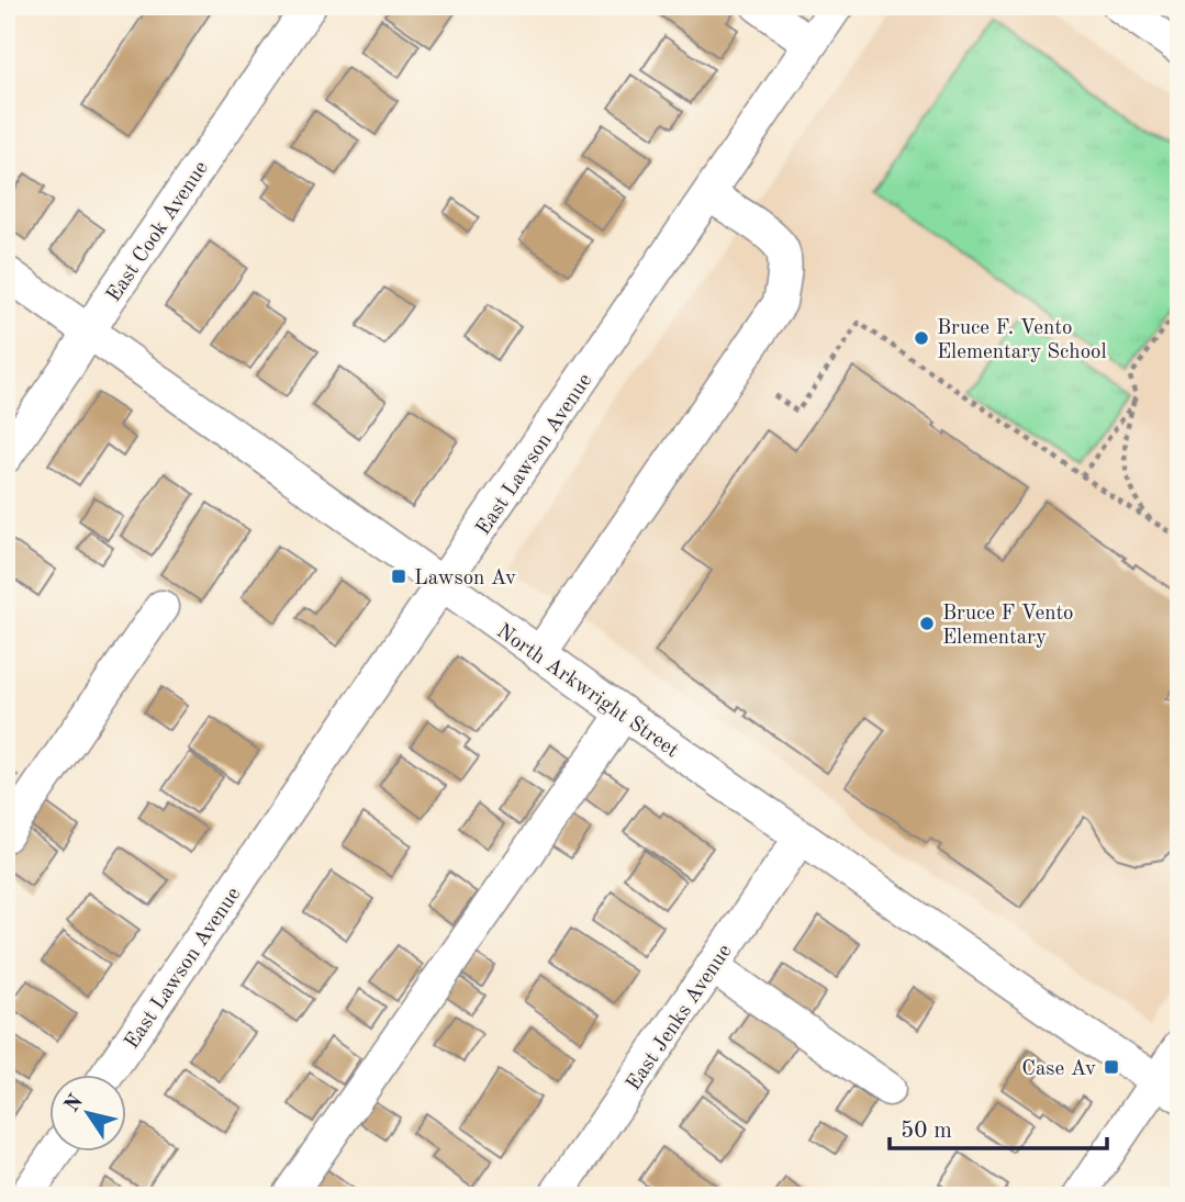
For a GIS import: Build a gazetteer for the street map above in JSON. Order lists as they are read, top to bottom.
{
  "streets": {
    "street": [
      "East Cook Avenue",
      "East Lawson Avenue",
      "North Arkwright Street",
      "East Jenks Avenue"
    ]
  },
  "crossings": [
    ["East Cook Avenue", "North Arkwright Street"],
    ["East Lawson Avenue", "North Arkwright Street"],
    ["North Arkwright Street", "East Jenks Avenue"]
  ],
  "places": {
    "other": ["Bruce F. Vento Elementary School", "Bruce F Vento Elementary"],
    "transit": ["Lawson Av", "Case Av"]
  },
  "scale_bar": "50 m",
  "north": "top left"
}
